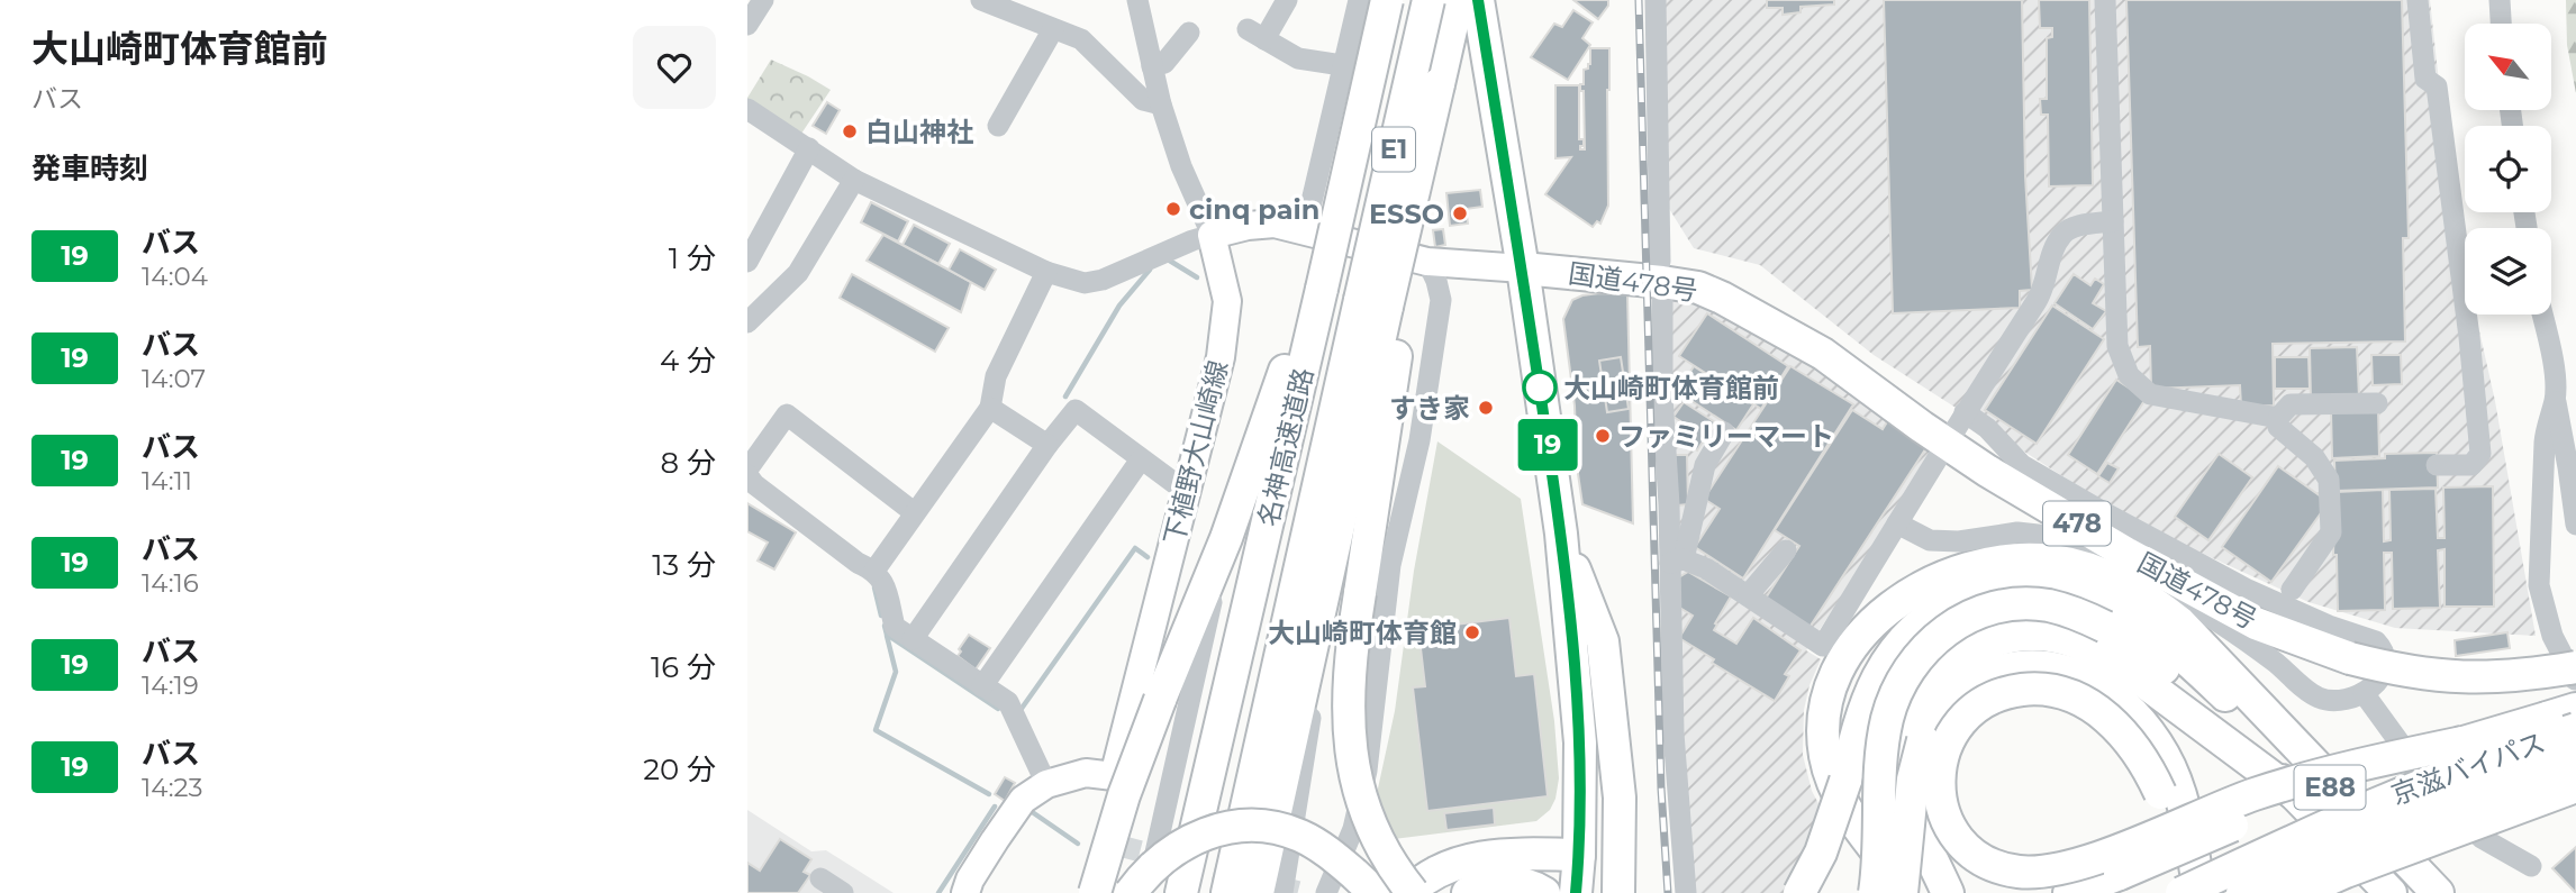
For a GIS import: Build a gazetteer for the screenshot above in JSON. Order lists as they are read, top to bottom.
{
  "streets": {
    "highway": [
      "E1",
      "国道478号",
      "名神高速道路",
      "478",
      "京滋バイパス",
      "E88"
    ],
    "main road": ["下植野大山崎線"]
  },
  "places": [
    "白山神社",
    "cinq pain",
    "ESSO",
    "大山崎町体育館前",
    "すき家",
    "ファミリーマート",
    "大山崎町体育館"
  ],
  "lines": ["bus line 19"],
  "north": "top left",
  "page": {
    "heading": [
      ["大山崎町体育館前", "バス"],
      "発車時刻"
    ],
    "on_map": "19",
    "list": [
      {
        "mark": "19",
        "name": "バス",
        "note": "14:04",
        "value": "1 分"
      },
      {
        "mark": "19",
        "name": "バス",
        "note": "14:07",
        "value": "4 分"
      },
      {
        "mark": "19",
        "name": "バス",
        "note": "14:11",
        "value": "8 分"
      },
      {
        "mark": "19",
        "name": "バス",
        "note": "14:16",
        "value": "13 分"
      },
      {
        "mark": "19",
        "name": "バス",
        "note": "14:19",
        "value": "16 分"
      },
      {
        "mark": "19",
        "name": "バス",
        "note": "14:23",
        "value": "20 分"
      }
    ]
  }
}
